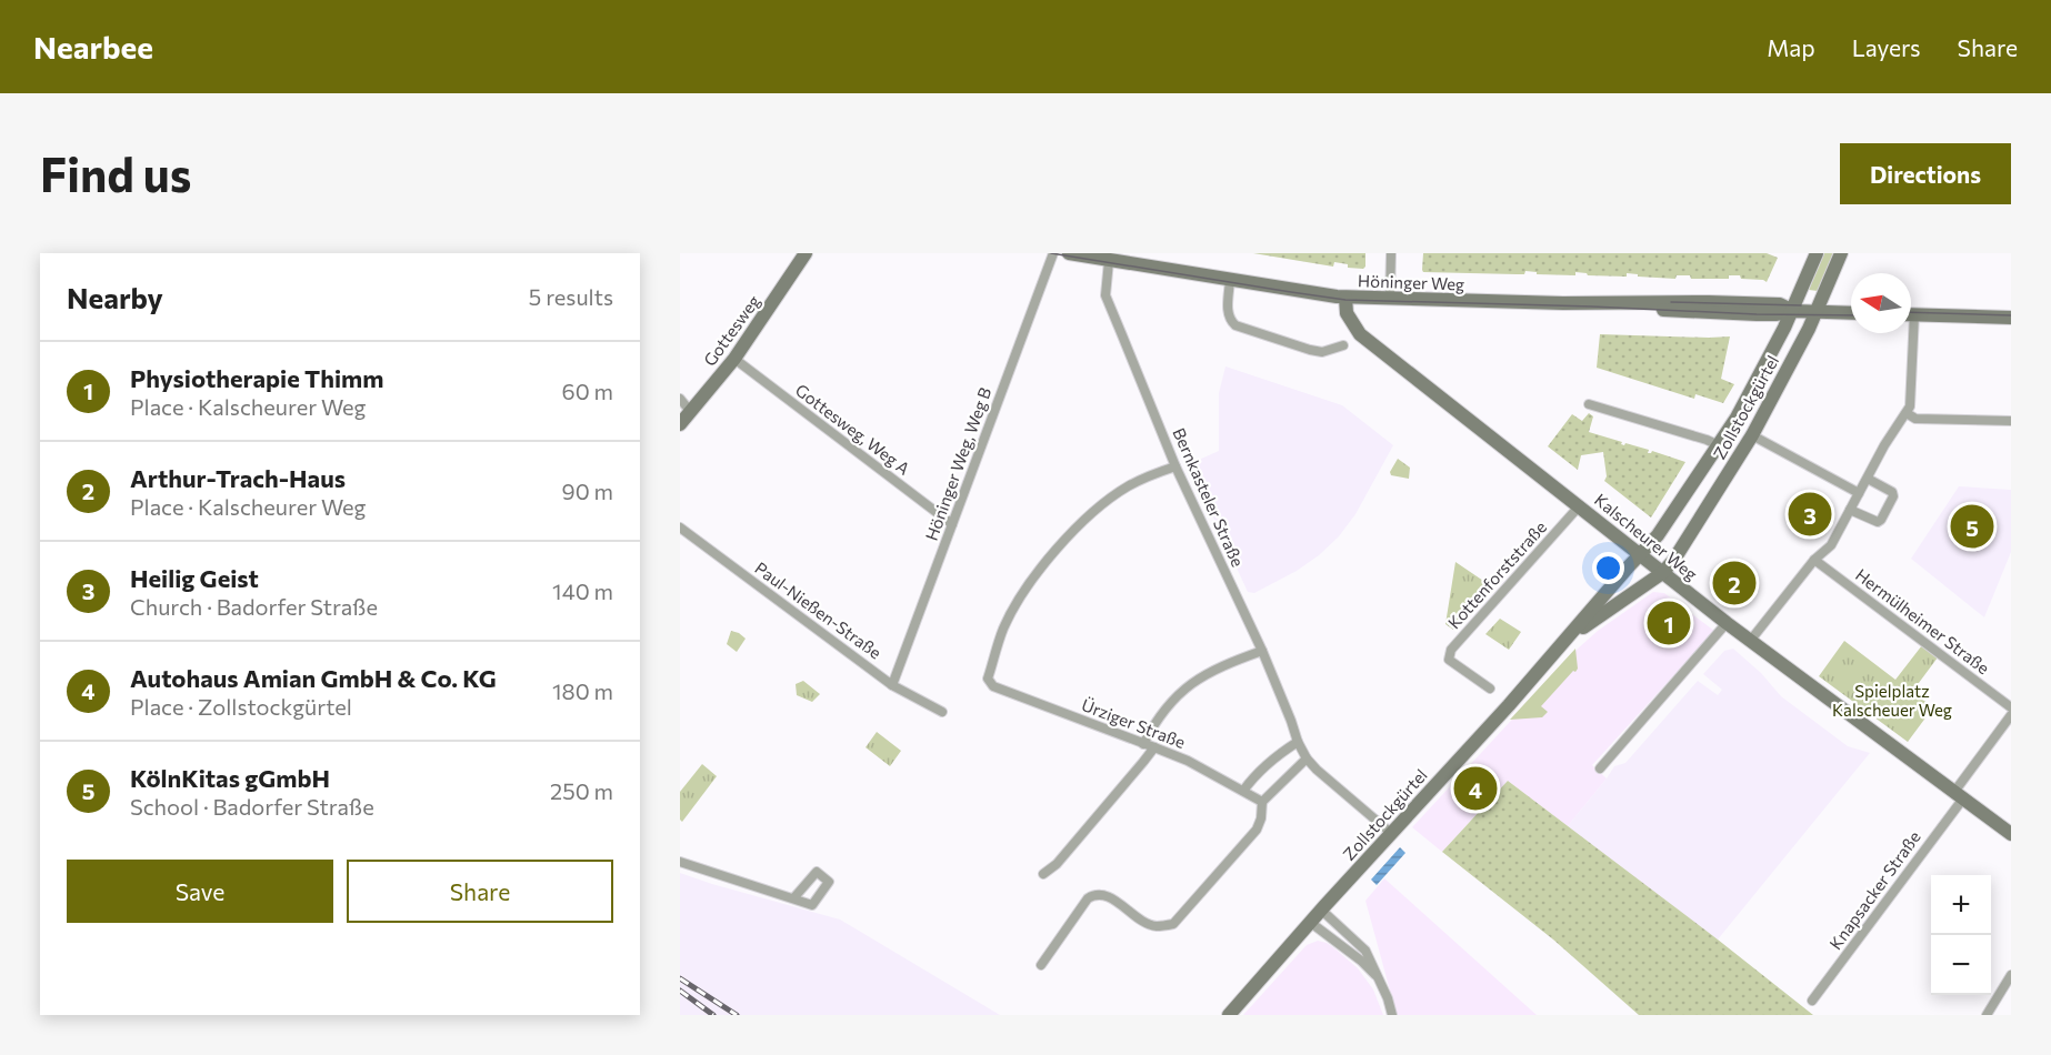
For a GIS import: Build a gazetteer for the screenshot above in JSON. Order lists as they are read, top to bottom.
{
  "streets": {
    "street": [
      "Höninger Weg",
      "Gottesweg",
      "Zollstockgürtel",
      "Gottesweg, Weg A",
      "Höninger Weg, Weg B",
      "Bernkasteler Straße",
      "Kalscheurer Weg",
      "Kottenforststraße",
      "Paul-Nießen-Straße",
      "Hermülheimer Straße",
      "Ürziger Straße",
      "Knapsacker Straße"
    ]
  },
  "crossings": [
    ["Höninger Weg", "Zollstockgürtel"],
    ["Höninger Weg", "Bernkasteler Straße"],
    ["Höninger Weg", "Kalscheurer Weg"],
    ["Gottesweg", "Gottesweg, Weg A"],
    ["Zollstockgürtel", "Bernkasteler Straße"],
    ["Zollstockgürtel", "Kalscheurer Weg"],
    ["Gottesweg, Weg A", "Höninger Weg, Weg B"],
    ["Höninger Weg, Weg B", "Paul-Nießen-Straße"],
    ["Bernkasteler Straße", "Ürziger Straße"],
    ["Kalscheurer Weg", "Kottenforststraße"],
    ["Kalscheurer Weg", "Knapsacker Straße"]
  ],
  "parks": ["Spielplatz Kalscheuer Weg"],
  "north": "left",
  "page": {
    "header": "Nearbee",
    "nav": ["Map", "Layers", "Share"],
    "buttons": [
      "Directions",
      ["Save", "Share"]
    ],
    "title": "Find us",
    "heading": ["Nearby", "5 results"],
    "list": [
      {
        "mark": "1",
        "name": "Physiotherapie Thimm",
        "note": "Place · Kalscheurer Weg",
        "value": "60 m"
      },
      {
        "mark": "2",
        "name": "Arthur-Trach-Haus",
        "note": "Place · Kalscheurer Weg",
        "value": "90 m"
      },
      {
        "mark": "3",
        "name": "Heilig Geist",
        "note": "Church · Badorfer Straße",
        "value": "140 m"
      },
      {
        "mark": "4",
        "name": "Autohaus Amian GmbH & Co. KG",
        "note": "Place · Zollstockgürtel",
        "value": "180 m"
      },
      {
        "mark": "5",
        "name": "KölnKitas gGmbH",
        "note": "School · Badorfer Straße",
        "value": "250 m"
      }
    ],
    "pins": [
      "3",
      "5",
      "2",
      "1",
      "4"
    ],
    "map_buttons": ["+", "−"]
  }
}
